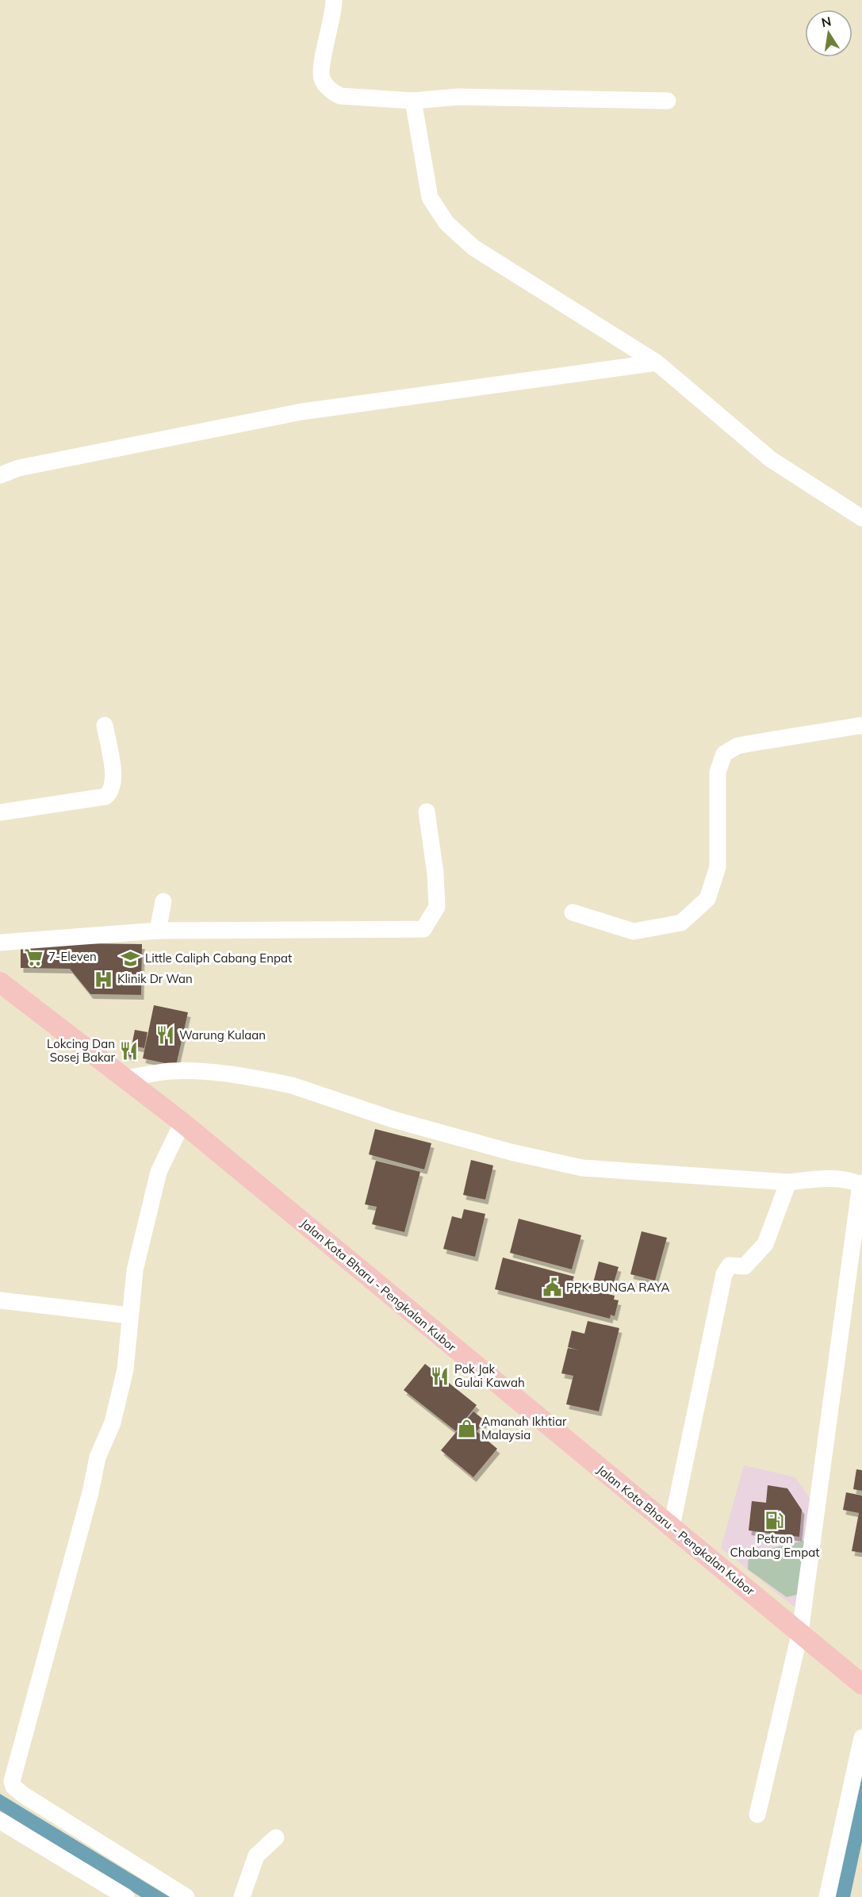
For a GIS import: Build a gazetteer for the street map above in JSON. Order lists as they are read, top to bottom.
{
  "streets": {
    "main road": ["Jalan Kota Bharu - Pengkalan Kubor"]
  },
  "places": {
    "supermarket": ["7-Eleven"],
    "school or university": ["Little Caliph Cabang Enpat"],
    "hospital": ["Klinik Dr Wan"],
    "restaurant": ["Warung Kulaan", "Lokcing Dan Sosej Bakar", "Pok Jak Gulai Kawah"],
    "public building": ["PPK BUNGA RAYA"],
    "shop": ["Amanah Ikhtiar Malaysia"],
    "fuel station": ["Petron Chabang Empat"]
  },
  "north": "top"
}
